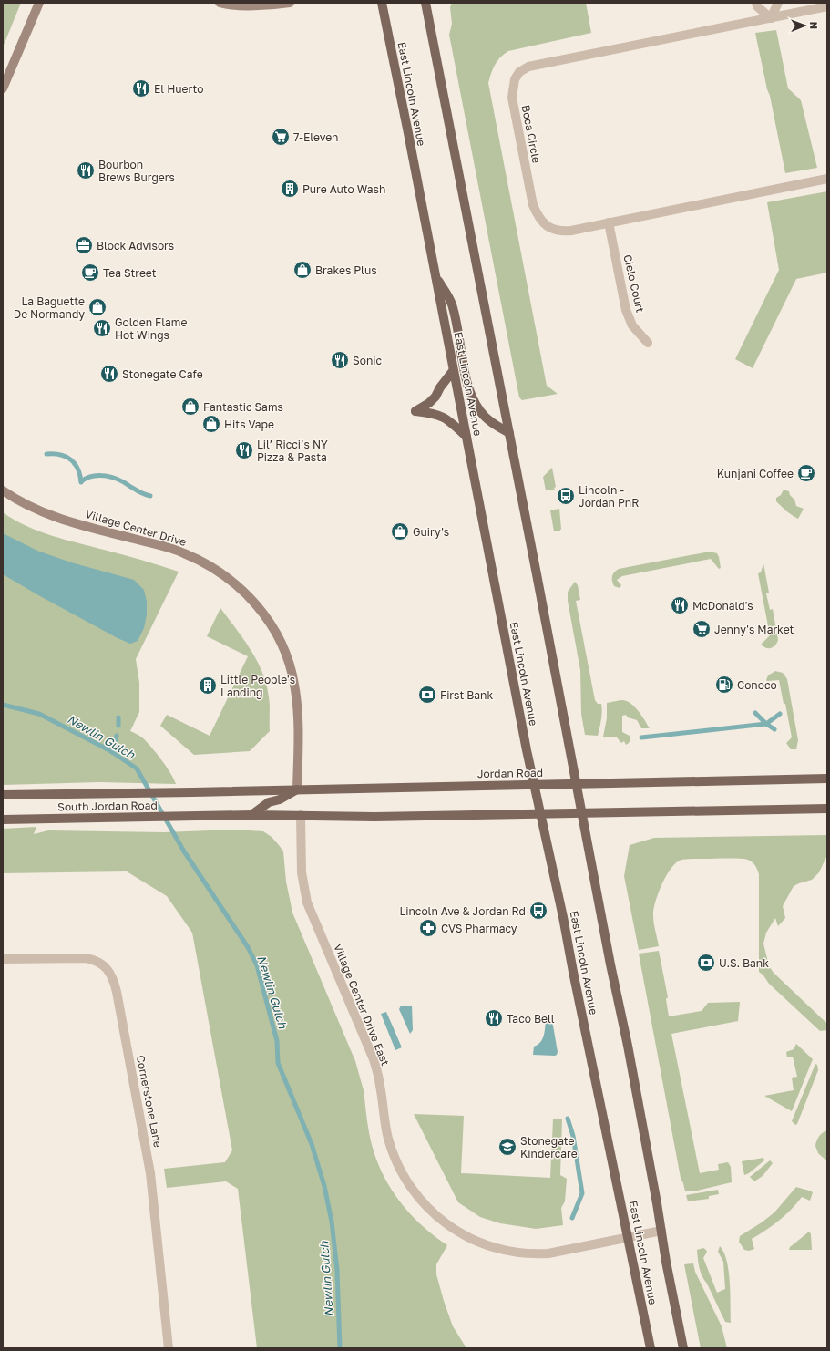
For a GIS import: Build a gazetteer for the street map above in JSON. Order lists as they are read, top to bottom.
{
  "streets": {
    "main road": ["East Lincoln Avenue", "Jordan Road", "South Jordan Road"],
    "street": [
      "Boca Circle",
      "Cielo Court",
      "Village Center Drive",
      "Village Center Drive East",
      "Cornerstone Lane"
    ]
  },
  "crossings": [
    ["East Lincoln Avenue", "Jordan Road"],
    ["East Lincoln Avenue", "Village Center Drive East"],
    ["Boca Circle", "Cielo Court"],
    ["Village Center Drive", "Jordan Road"],
    ["Jordan Road", "South Jordan Road"]
  ],
  "water": ["Newlin Gulch"],
  "places": {
    "restaurant": [
      "El Huerto",
      "Bourbon Brews Burgers",
      "Golden Flame Hot Wings",
      "Sonic",
      "Stonegate Cafe",
      "Lil’ Ricci’s NY Pizza & Pasta",
      "McDonald's",
      "Taco Bell"
    ],
    "supermarket": ["7-Eleven", "Jenny's Market"],
    "building": ["Pure Auto Wash", "Little People's Landing"],
    "office": ["Block Advisors"],
    "shop": [
      "Brakes Plus",
      "La Baguette De Normandy",
      "Fantastic Sams",
      "Hits Vape",
      "Guiry's"
    ],
    "cafe": ["Tea Street", "Kunjani Coffee"],
    "bus stop": ["Lincoln - Jordan PnR", "Lincoln Ave & Jordan Rd"],
    "fuel station": ["Conoco"],
    "bank": ["First Bank", "U.S. Bank"],
    "pharmacy": ["CVS Pharmacy"],
    "school or university": ["Stonegate Kindercare"]
  },
  "north": "right"
}
